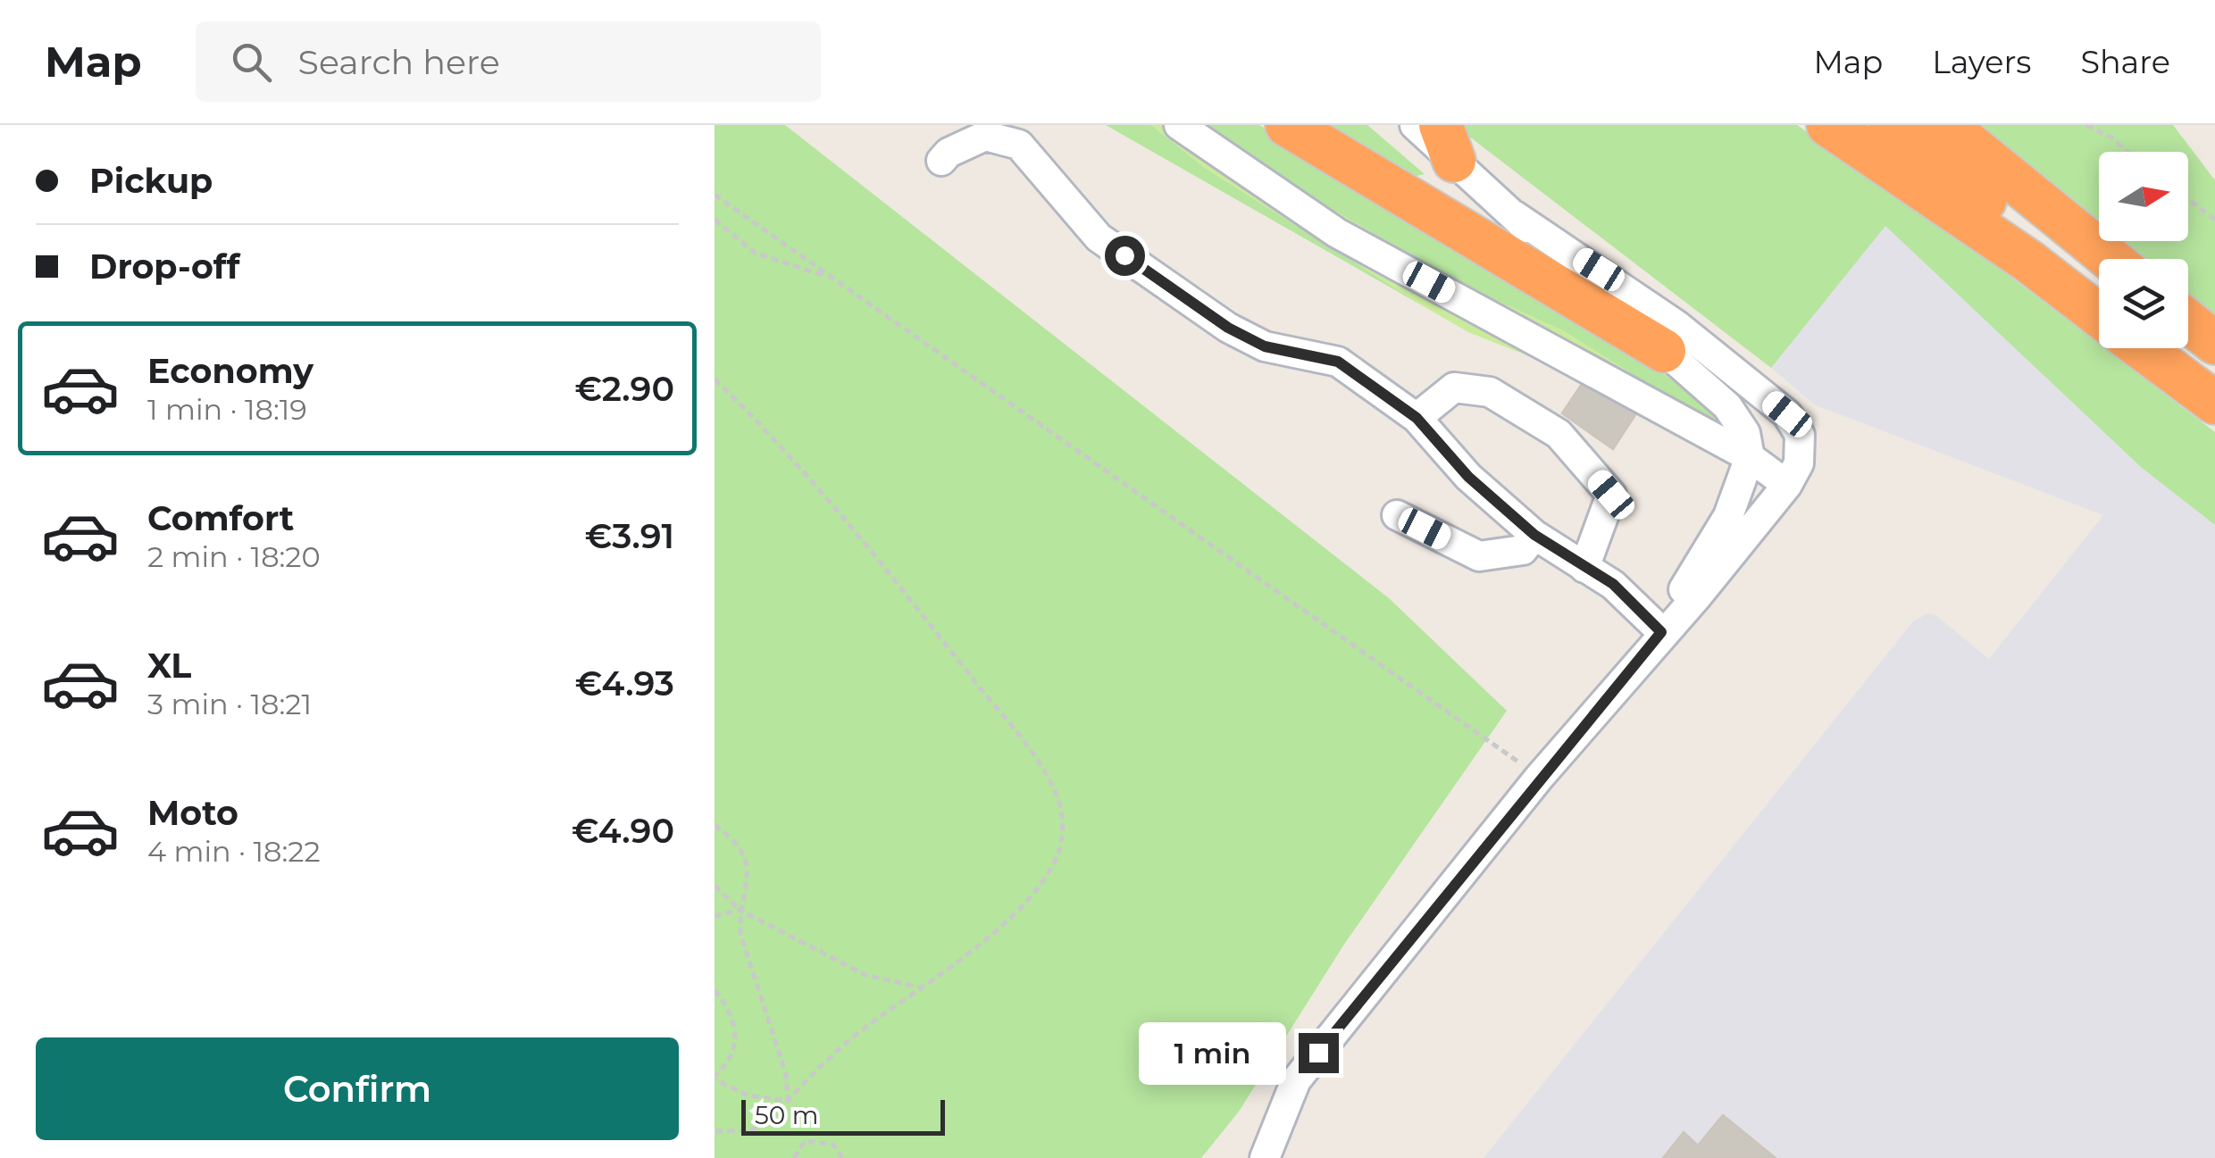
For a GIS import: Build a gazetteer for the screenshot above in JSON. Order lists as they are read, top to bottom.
{
  "scale_bar": "50 m",
  "north": "right",
  "page": {
    "header": "Map",
    "search": "Search here",
    "nav": ["Map", "Layers", "Share"],
    "banner": ["Pickup", "Drop-off"],
    "list": [
      {
        "name": "Economy",
        "note": "1 min · 18:19",
        "value": "€2.90"
      },
      {
        "name": "Comfort",
        "note": "2 min · 18:20",
        "value": "€3.91"
      },
      {
        "name": "XL",
        "note": "3 min · 18:21",
        "value": "€4.93"
      },
      {
        "name": "Moto",
        "note": "4 min · 18:22",
        "value": "€4.90"
      }
    ],
    "buttons": "Confirm",
    "bubble": "1 min",
    "scale": "50 m"
  }
}
